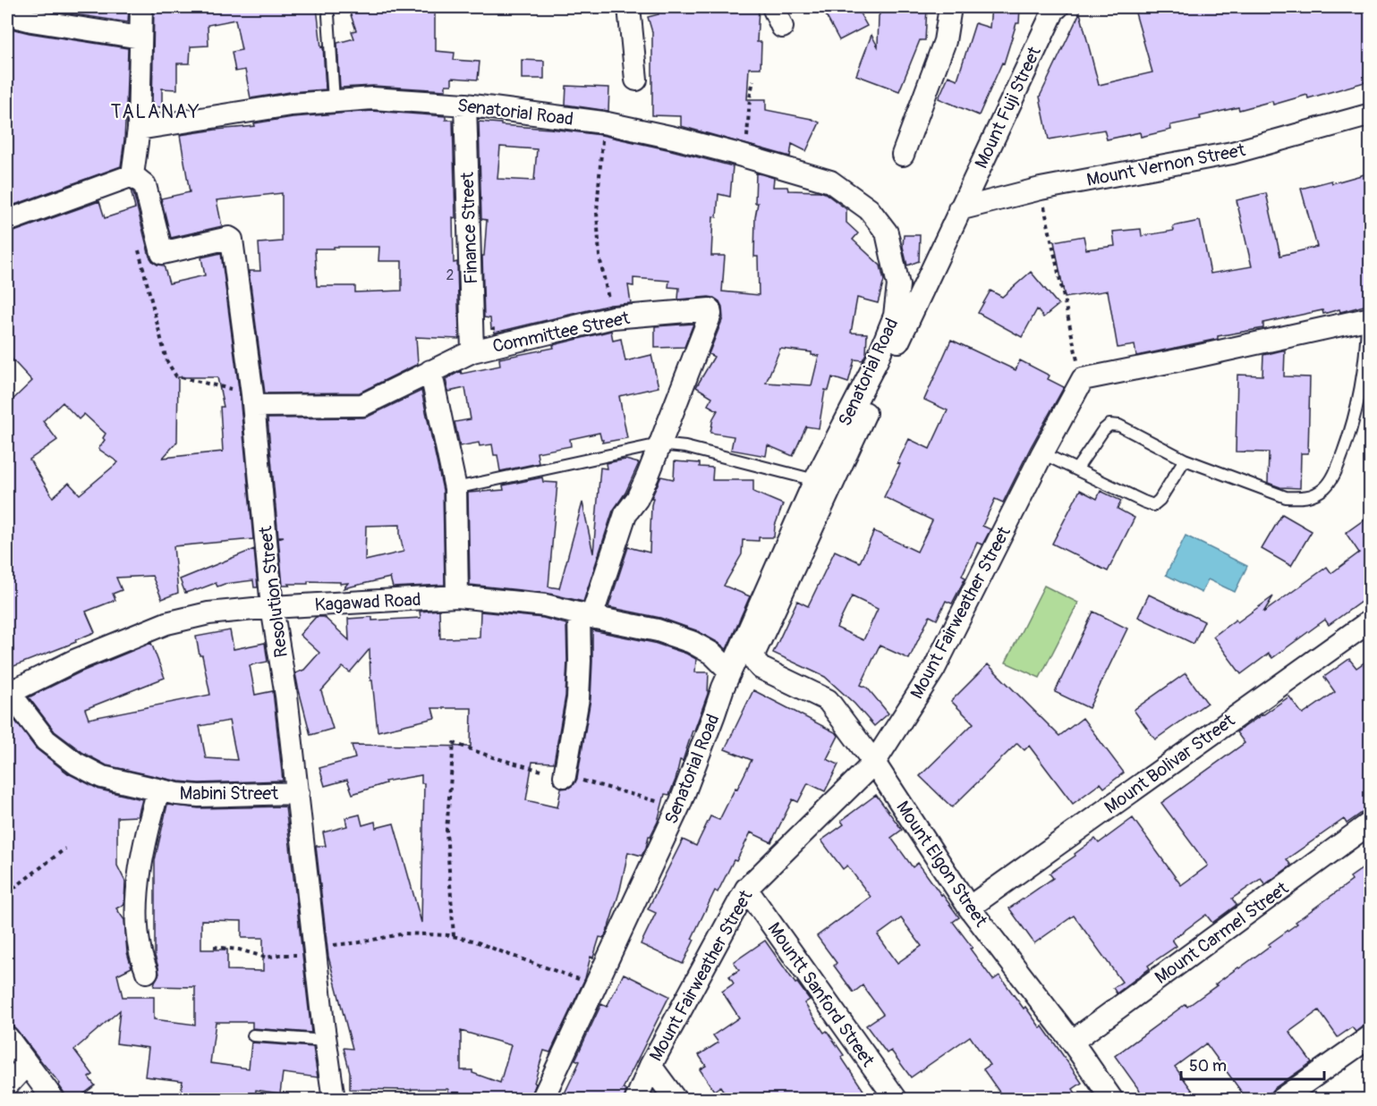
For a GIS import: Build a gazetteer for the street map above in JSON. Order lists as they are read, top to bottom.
{
  "streets": {
    "street": [
      "Mount Fuji Street",
      "Senatorial Road",
      "Mount Vernon Street",
      "Finance Street",
      "Committee Street",
      "Resolution Street",
      "Kagawad Road",
      "Mount Fairweather Street",
      "Mount Bolivar Street",
      "Mabini Street",
      "Mount Elgon Street",
      "Mount Carmel Street",
      "Mountt Sanford Street"
    ]
  },
  "crossings": [
    ["Mount Fuji Street", "Mount Vernon Street"],
    ["Mount Fuji Street", "Mount Elgon Street"],
    ["Senatorial Road", "Finance Street"],
    ["Senatorial Road", "Kagawad Road"],
    ["Finance Street", "Committee Street"],
    ["Committee Street", "Resolution Street"],
    ["Committee Street", "Kagawad Road"],
    ["Resolution Street", "Kagawad Road"],
    ["Resolution Street", "Mabini Street"],
    ["Kagawad Road", "Mabini Street"],
    ["Mount Fairweather Street", "Mount Elgon Street"],
    ["Mount Fairweather Street", "Mountt Sanford Street"],
    ["Mount Bolivar Street", "Mount Elgon Street"],
    ["Mount Elgon Street", "Mount Carmel Street"]
  ],
  "districts": ["TALANAY"],
  "house_numbers": ["2"],
  "scale_bar": "50 m"
}
